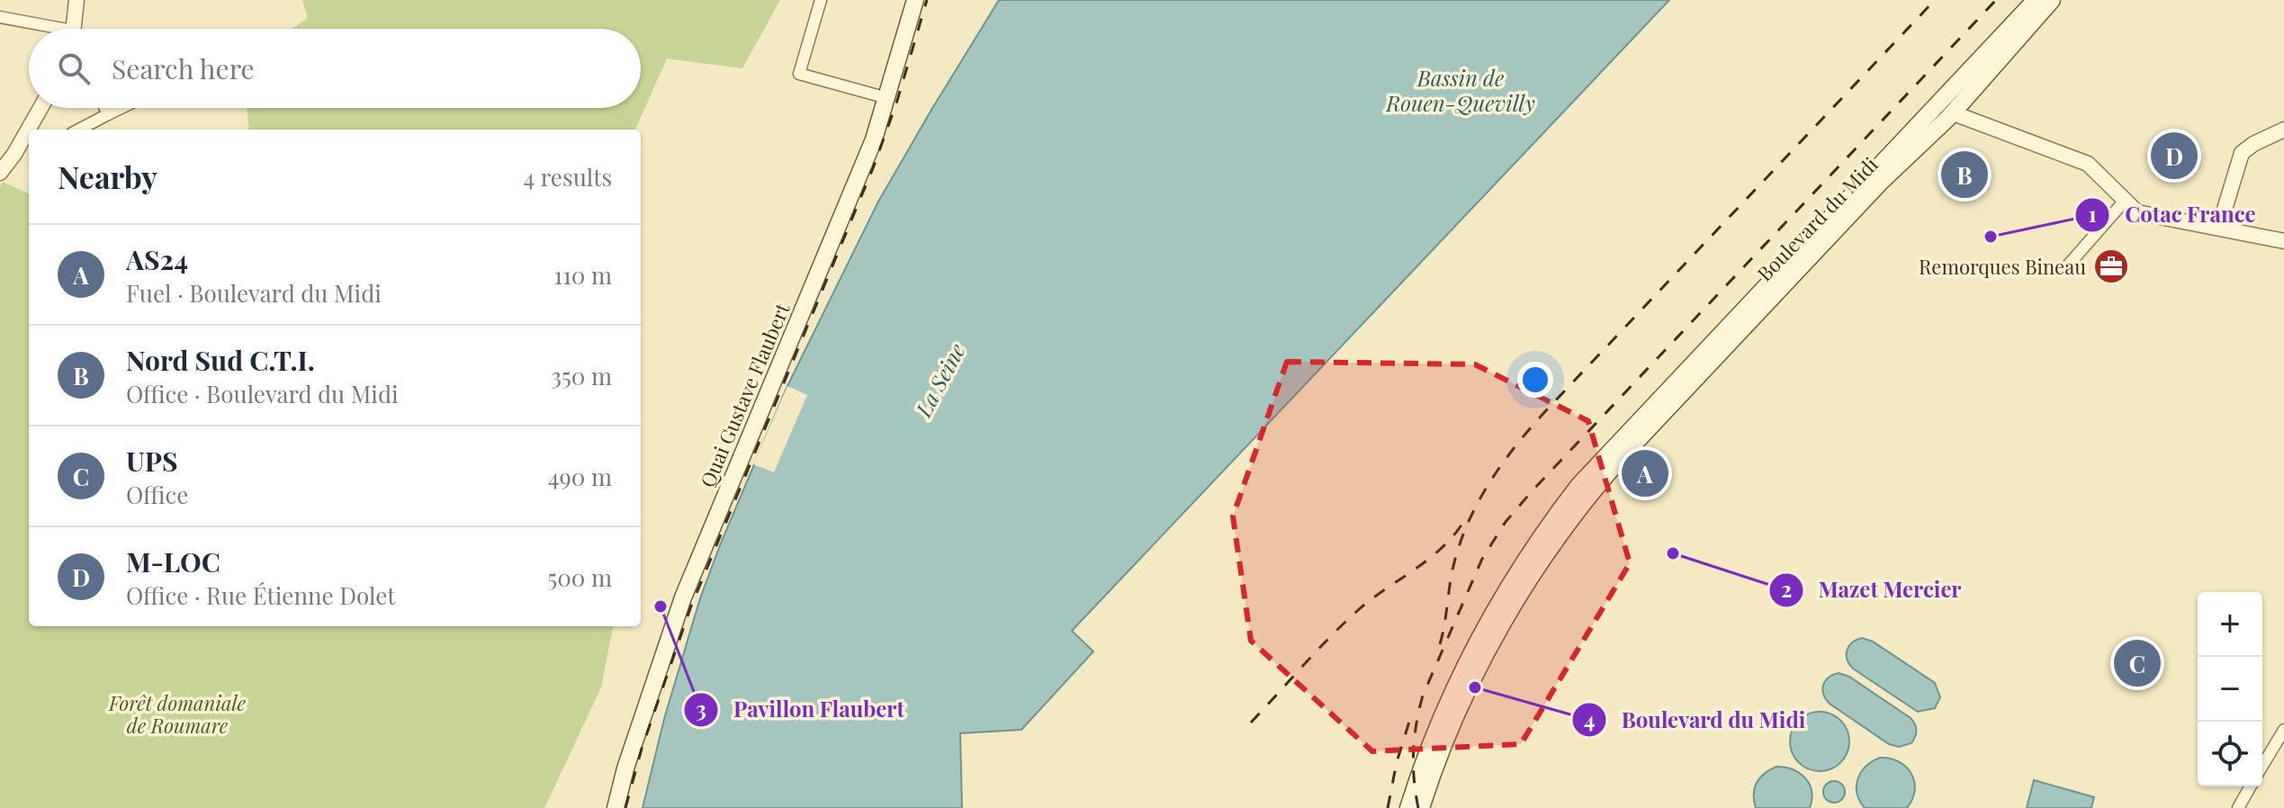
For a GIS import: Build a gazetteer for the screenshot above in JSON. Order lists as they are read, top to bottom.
{
  "streets": {
    "main road": ["Boulevard du Midi", "Quai Gustave Flaubert"]
  },
  "water": ["Bassin de Rouen-Quevilly", "La Seine"],
  "parks": ["Forêt domaniale de Roumare"],
  "places": {
    "other": [
      "Cotac France",
      "Mazet Mercier",
      "Pavillon Flaubert",
      "Boulevard du Midi"
    ],
    "office": ["Remorques Bineau"]
  },
  "page": {
    "search": "Search here",
    "pins": [
      "D",
      "B",
      "A",
      "C"
    ],
    "heading": ["Nearby", "4 results"],
    "list": [
      {
        "mark": "A",
        "name": "AS24",
        "note": "Fuel · Boulevard du Midi",
        "value": "110 m"
      },
      {
        "mark": "B",
        "name": "Nord Sud C.T.I.",
        "note": "Office · Boulevard du Midi",
        "value": "350 m"
      },
      {
        "mark": "C",
        "name": "UPS",
        "note": "Office",
        "value": "490 m"
      },
      {
        "mark": "D",
        "name": "M-LOC",
        "note": "Office · Rue Étienne Dolet",
        "value": "500 m"
      }
    ],
    "map_buttons": ["+", "−"]
  }
}
